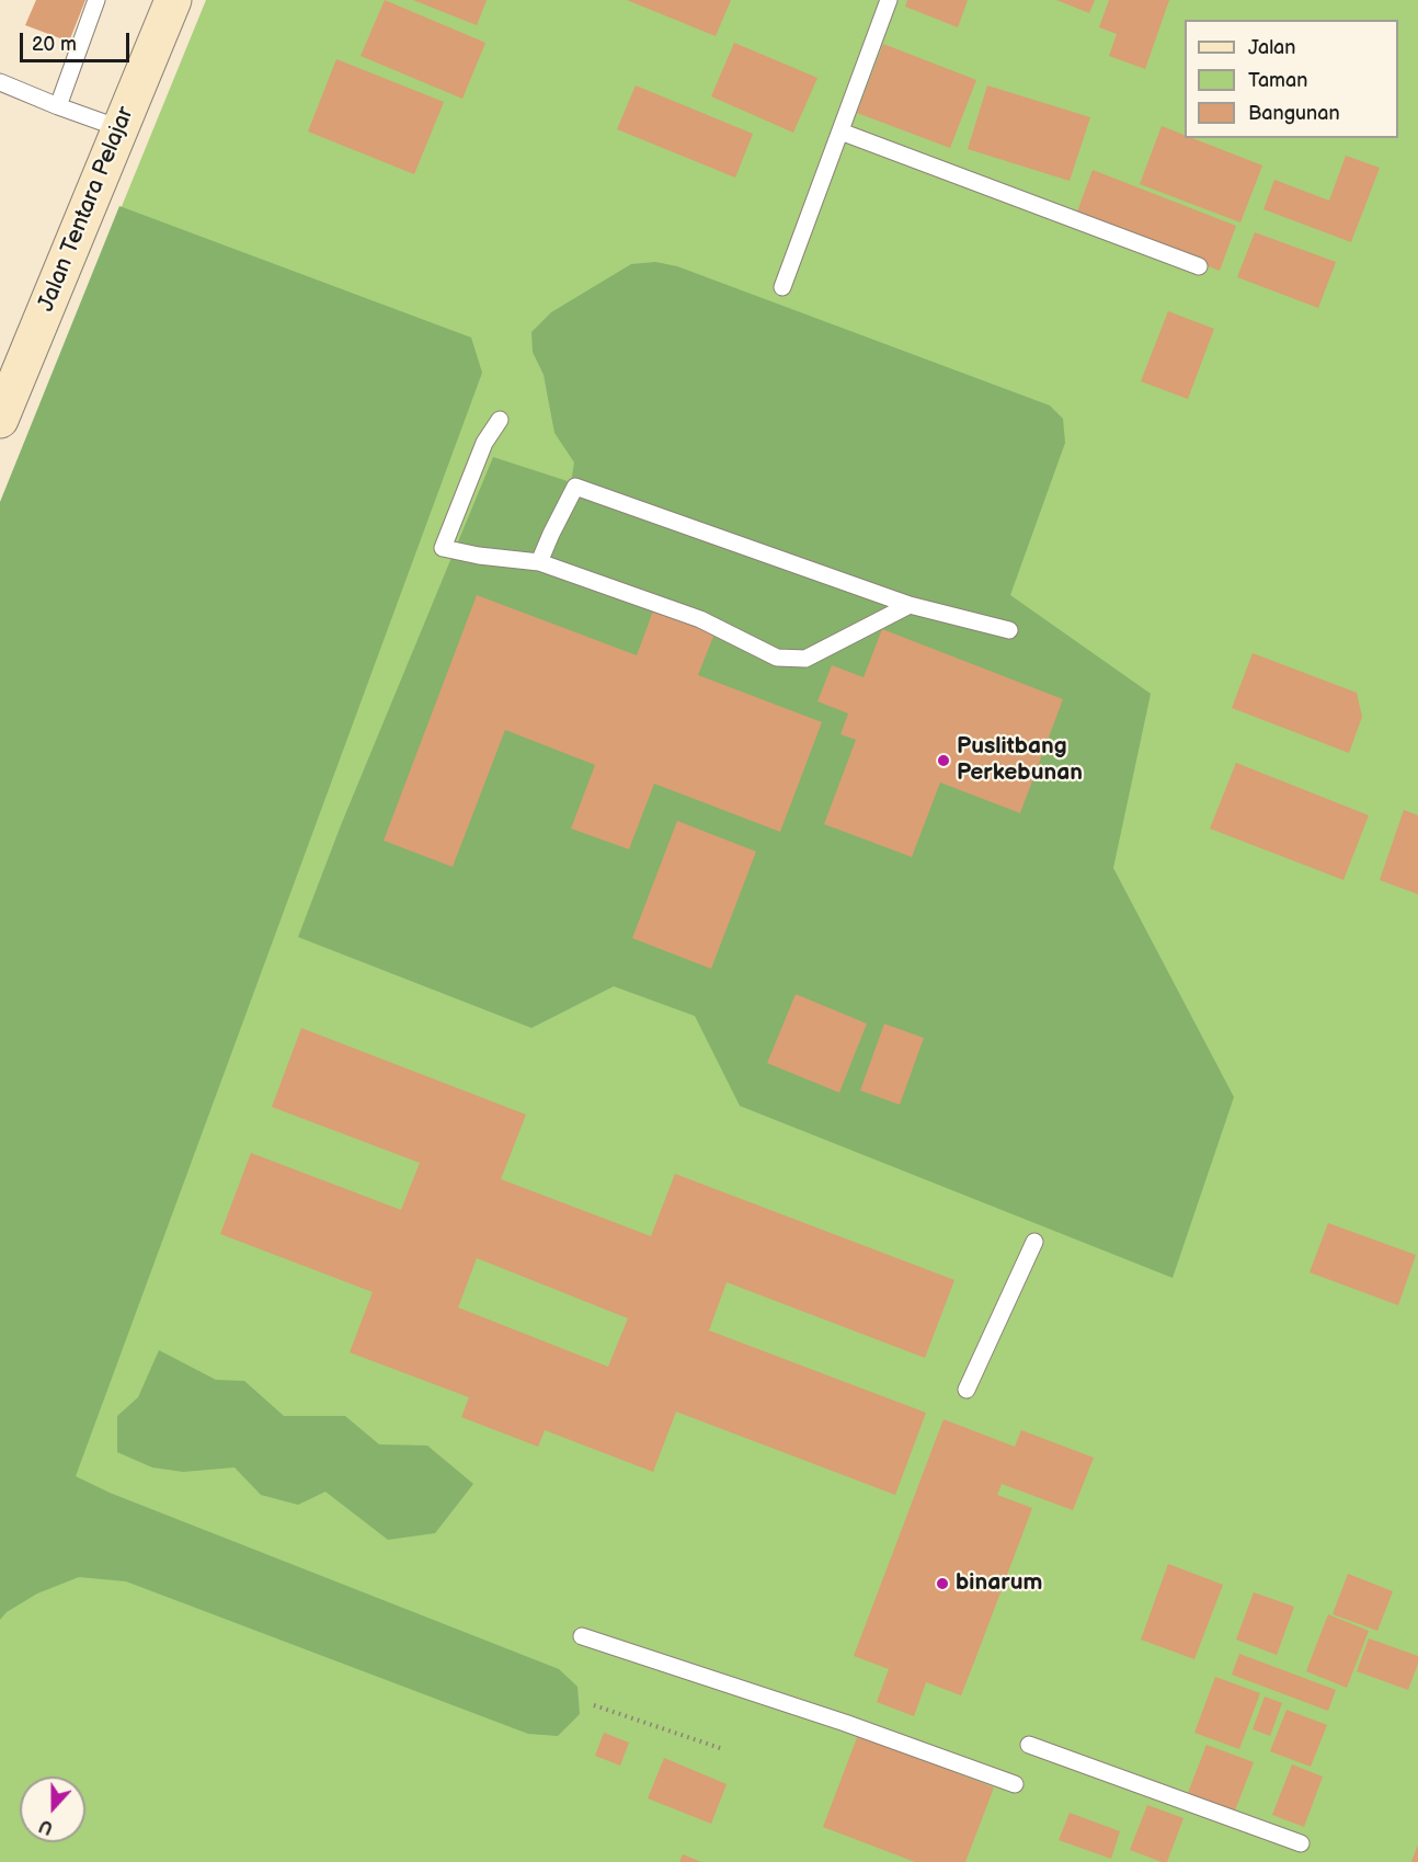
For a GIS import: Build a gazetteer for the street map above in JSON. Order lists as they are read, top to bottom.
{
  "streets": {
    "main road": ["Jalan Tentara Pelajar"]
  },
  "places": ["Puslitbang Perkebunan", "binarum"],
  "legend": ["Jalan", "Taman", "Bangunan"],
  "scale_bar": "20 m",
  "north": "bottom"
}
